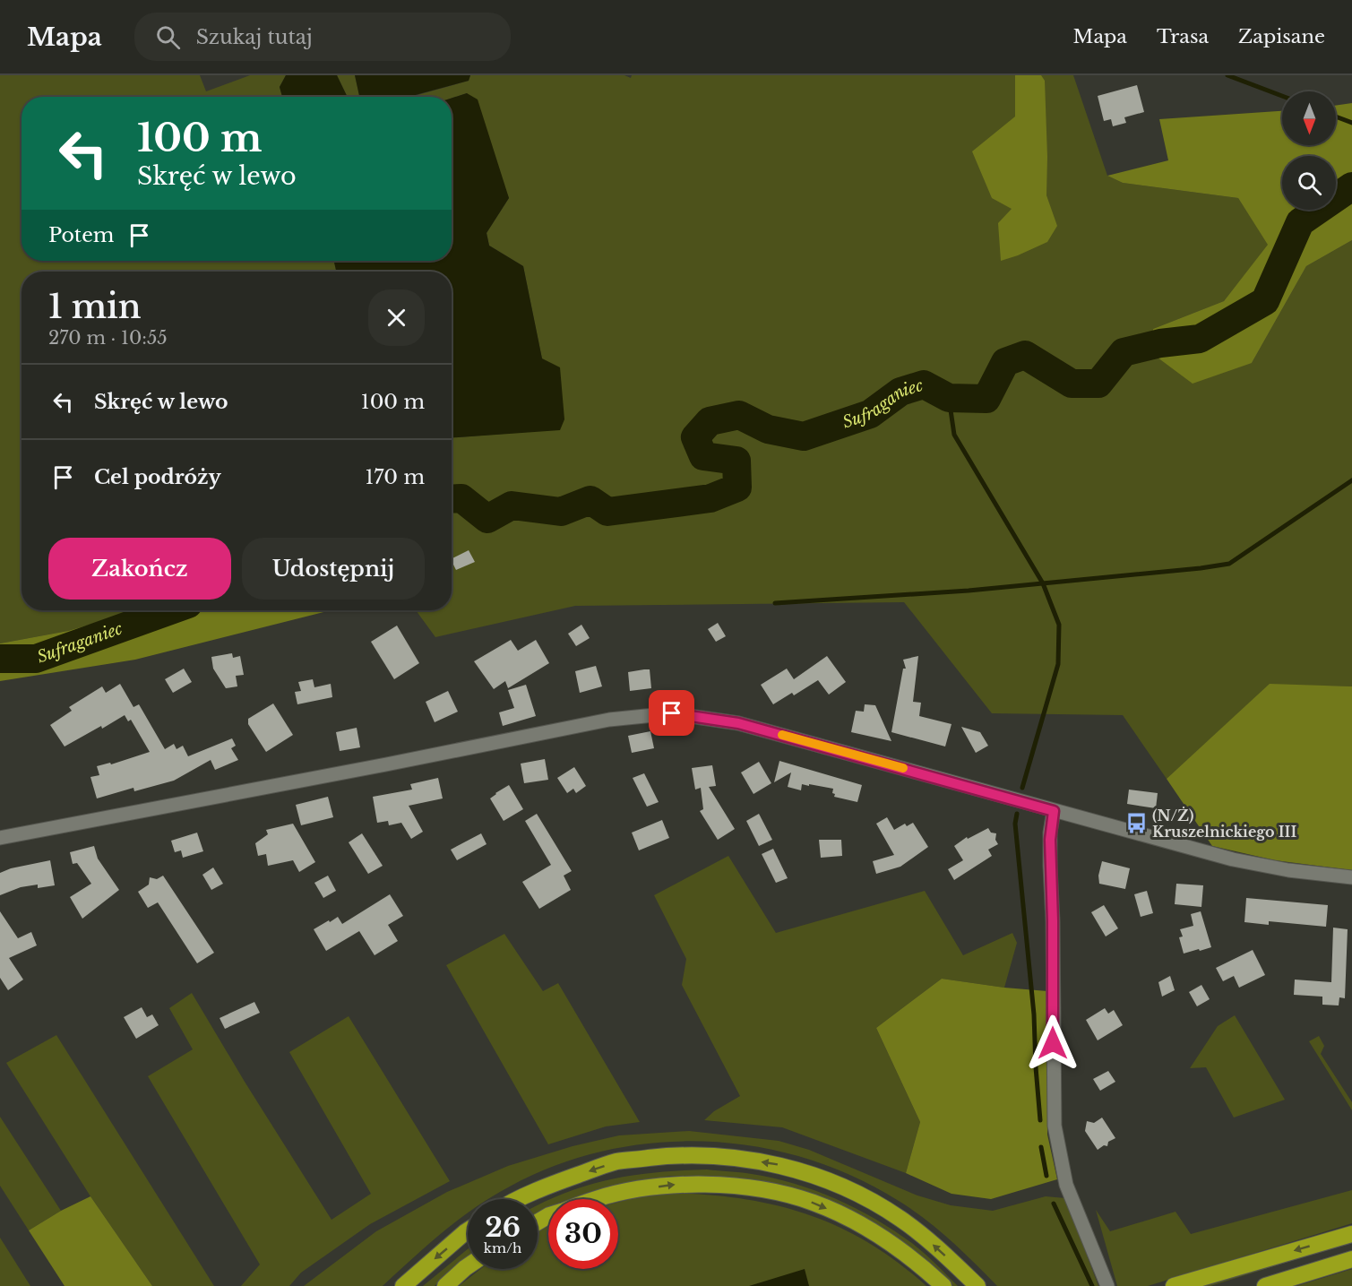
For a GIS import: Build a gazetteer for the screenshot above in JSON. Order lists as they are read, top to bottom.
{
  "water": ["Sufraganiec"],
  "places": {
    "bus stop": ["(N/Ż) Kruszelnickiego III"]
  },
  "north": "bottom",
  "page": {
    "header": "Mapa",
    "search": "Szukaj tutaj",
    "nav": ["Mapa", "Trasa", "Zapisane"],
    "turn": ["100 m", "Skręć w lewo"],
    "then": "Potem",
    "heading": ["1 min", "270 m · 10:55"],
    "list": [
      {
        "name": "Skręć w lewo",
        "value": "100 m"
      },
      {
        "name": "Cel podróży",
        "value": "170 m"
      }
    ],
    "buttons": ["Zakończ", "Udostępnij"],
    "speed": "26 km/h",
    "limit": "30"
  }
}
